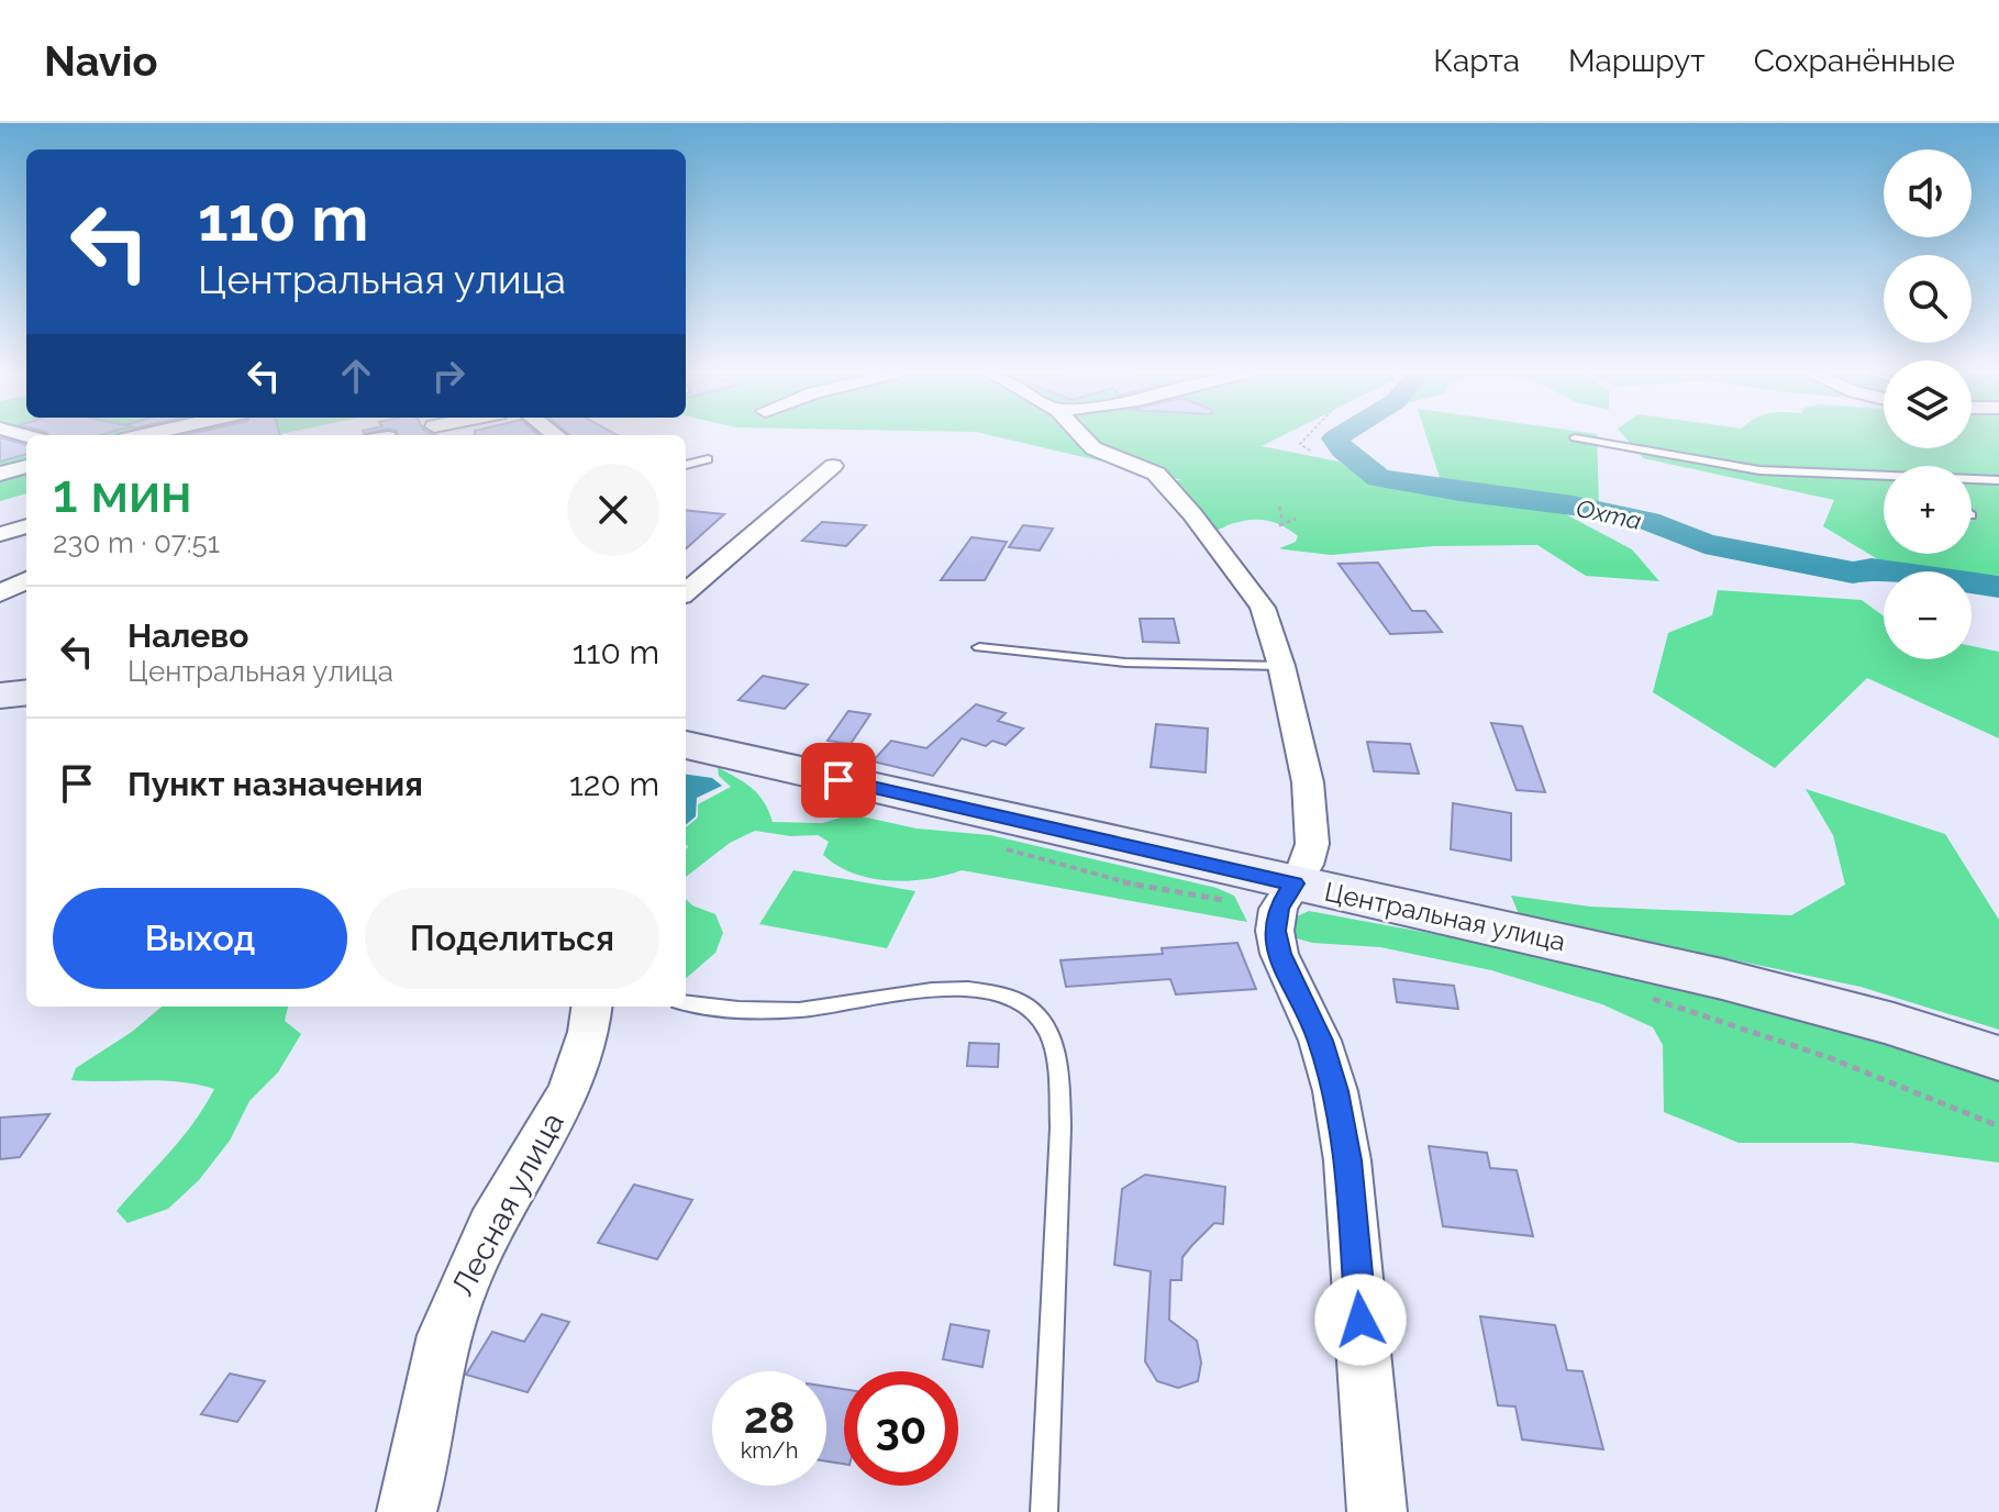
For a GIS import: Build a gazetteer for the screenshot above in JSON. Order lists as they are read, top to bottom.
{
  "streets": {
    "street": ["Центральная улица", "Лесная улица"]
  },
  "water": ["Охта"],
  "page": {
    "header": "Navio",
    "nav": ["Карта", "Маршрут", "Сохранённые"],
    "map_buttons": ["+", "−"],
    "turn": ["110 m", "Центральная улица"],
    "heading": ["1 мин", "230 m · 07:51"],
    "list": [
      {
        "name": "Налево",
        "note": "Центральная улица",
        "value": "110 m"
      },
      {
        "name": "Пункт назначения",
        "value": "120 m"
      }
    ],
    "buttons": ["Выход", "Поделиться"],
    "speed": "28 km/h",
    "limit": "30"
  }
}
